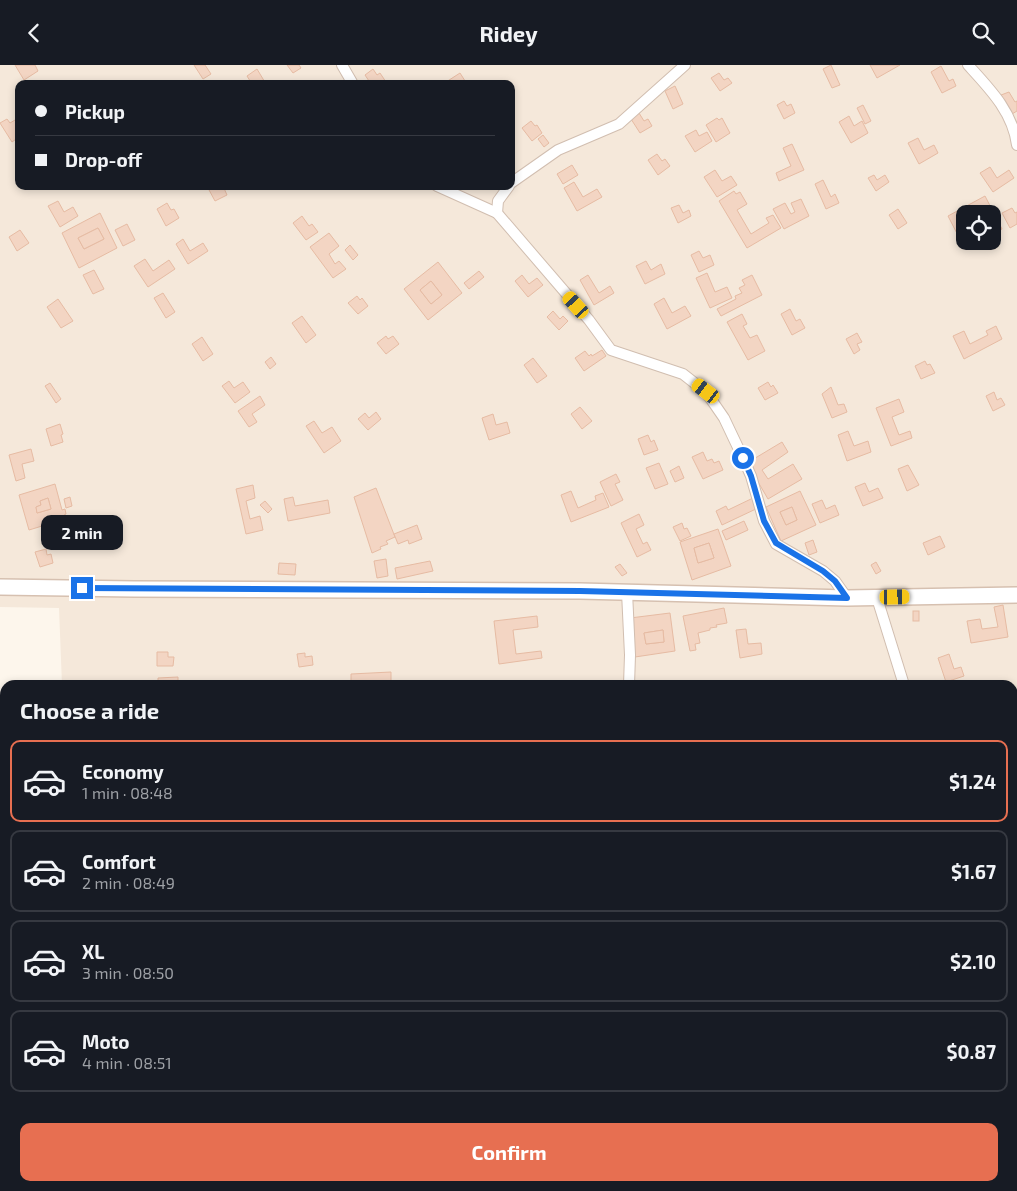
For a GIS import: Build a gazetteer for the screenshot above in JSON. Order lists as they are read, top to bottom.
{
  "page": {
    "header": "Ridey",
    "banner": ["Pickup", "Drop-off"],
    "bubble": "2 min",
    "heading": "Choose a ride",
    "list": [
      {
        "name": "Economy",
        "note": "1 min · 08:48",
        "value": "$1.24"
      },
      {
        "name": "Comfort",
        "note": "2 min · 08:49",
        "value": "$1.67"
      },
      {
        "name": "XL",
        "note": "3 min · 08:50",
        "value": "$2.10"
      },
      {
        "name": "Moto",
        "note": "4 min · 08:51",
        "value": "$0.87"
      }
    ],
    "buttons": "Confirm"
  }
}
